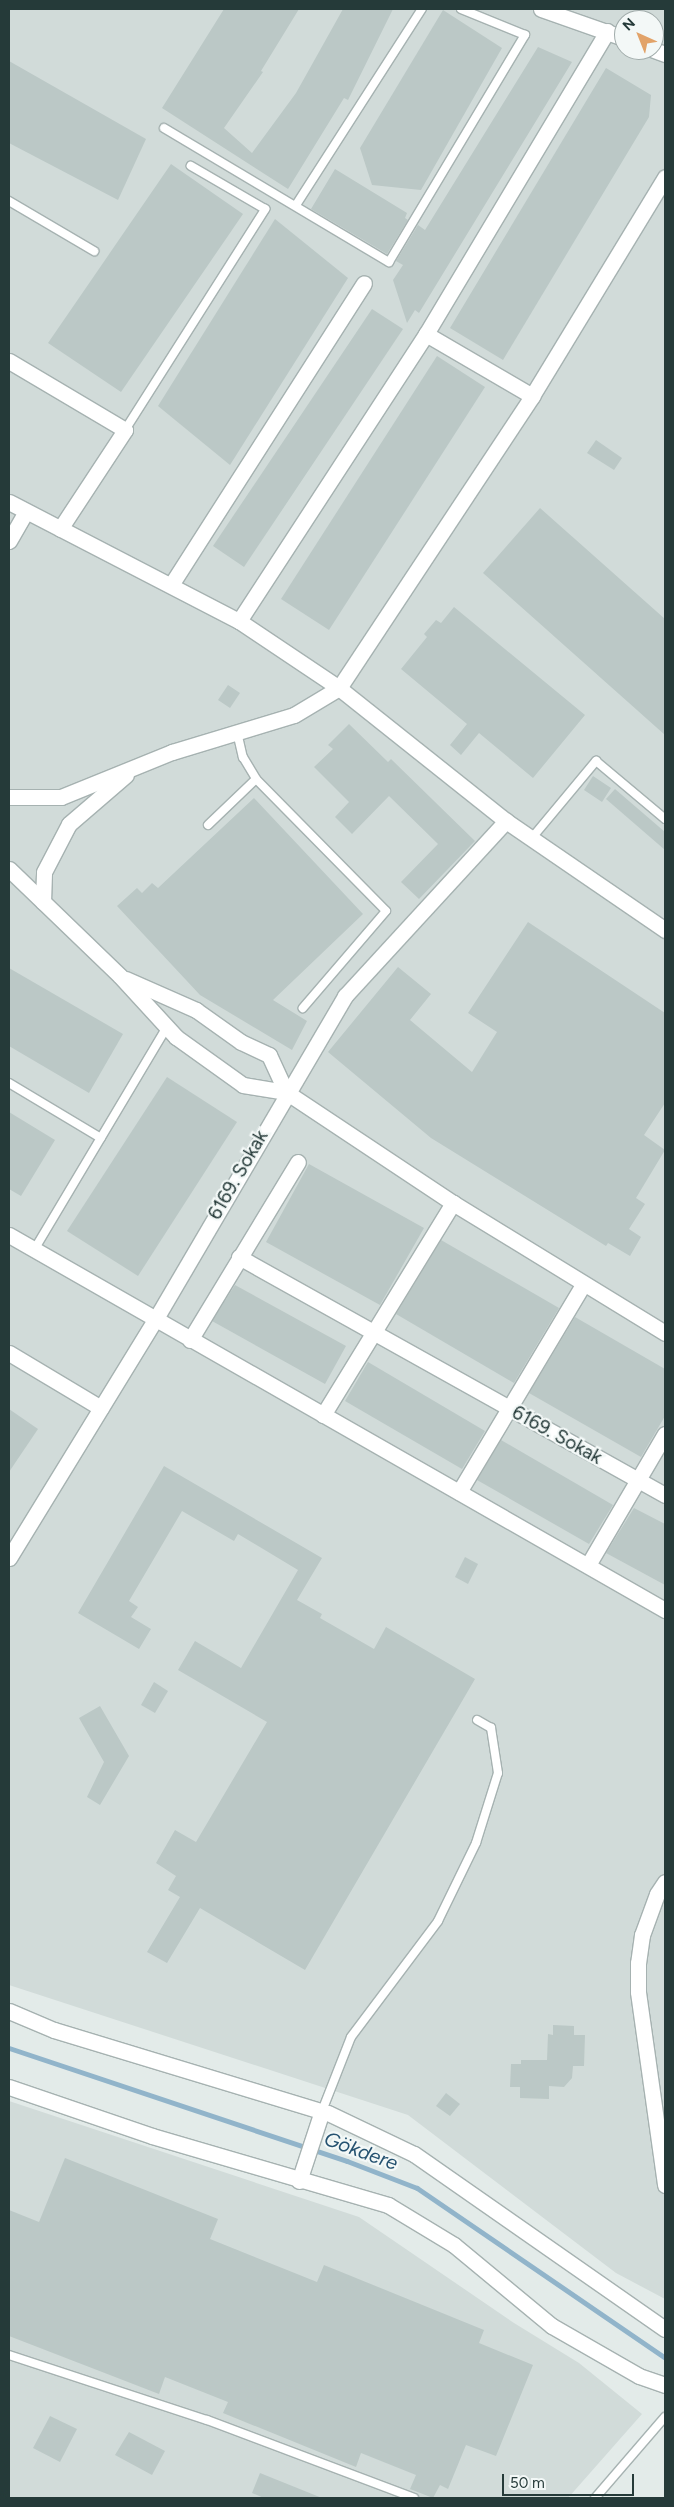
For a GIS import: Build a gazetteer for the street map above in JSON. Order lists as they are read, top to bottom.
{
  "streets": {
    "street": ["6169. Sokak"]
  },
  "water": ["Gökdere"],
  "scale_bar": "50 m",
  "north": "top left"
}
